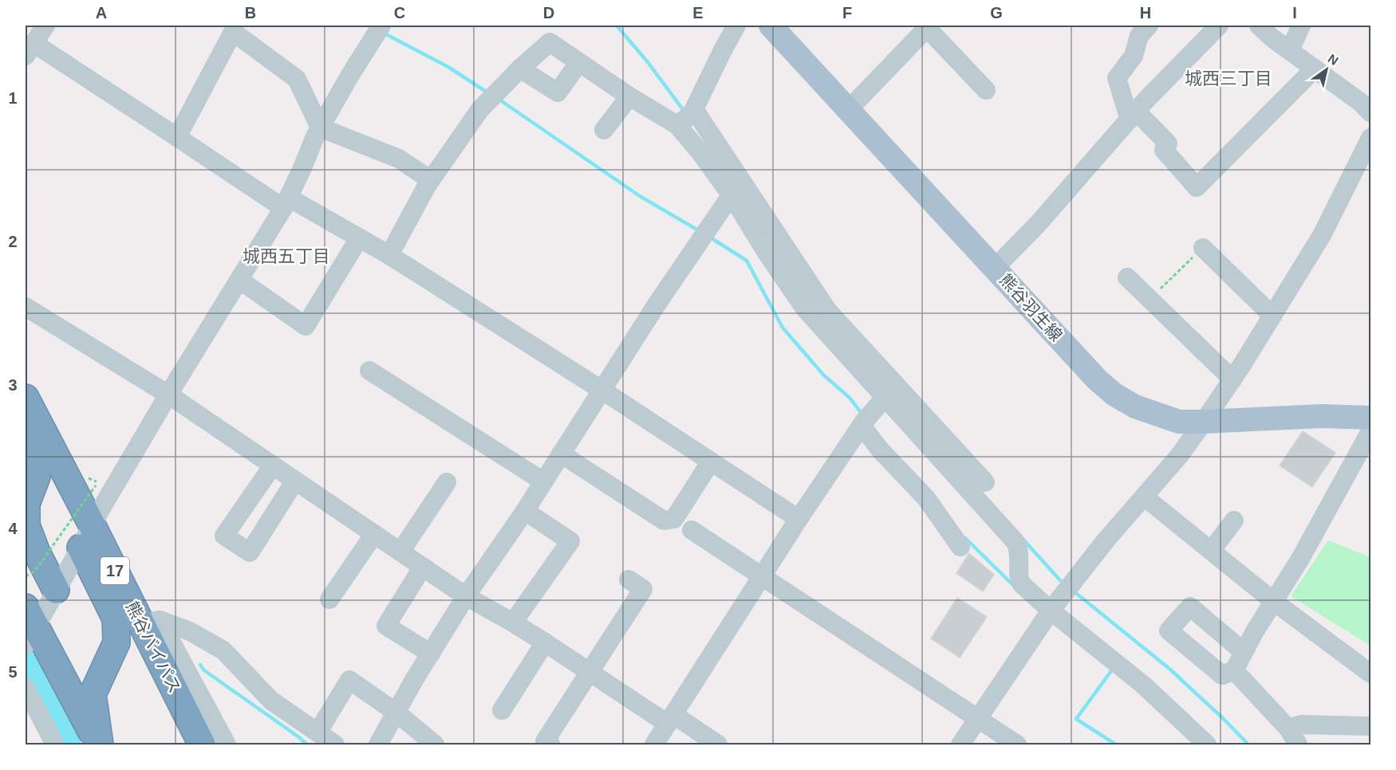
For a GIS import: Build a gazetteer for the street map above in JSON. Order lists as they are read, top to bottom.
{
  "streets": {
    "highway": ["17", "熊谷バイパス"],
    "main road": ["熊谷羽生線"]
  },
  "crossings": [
    ["17", "熊谷バイパス"]
  ],
  "districts": ["城西三丁目", "城西五丁目"],
  "north": "top right",
  "grid": {
    "columns": [
      "A",
      "B",
      "C",
      "D",
      "E",
      "F",
      "G",
      "H",
      "I"
    ],
    "rows": [
      "1",
      "2",
      "3",
      "4",
      "5"
    ]
  }
}
